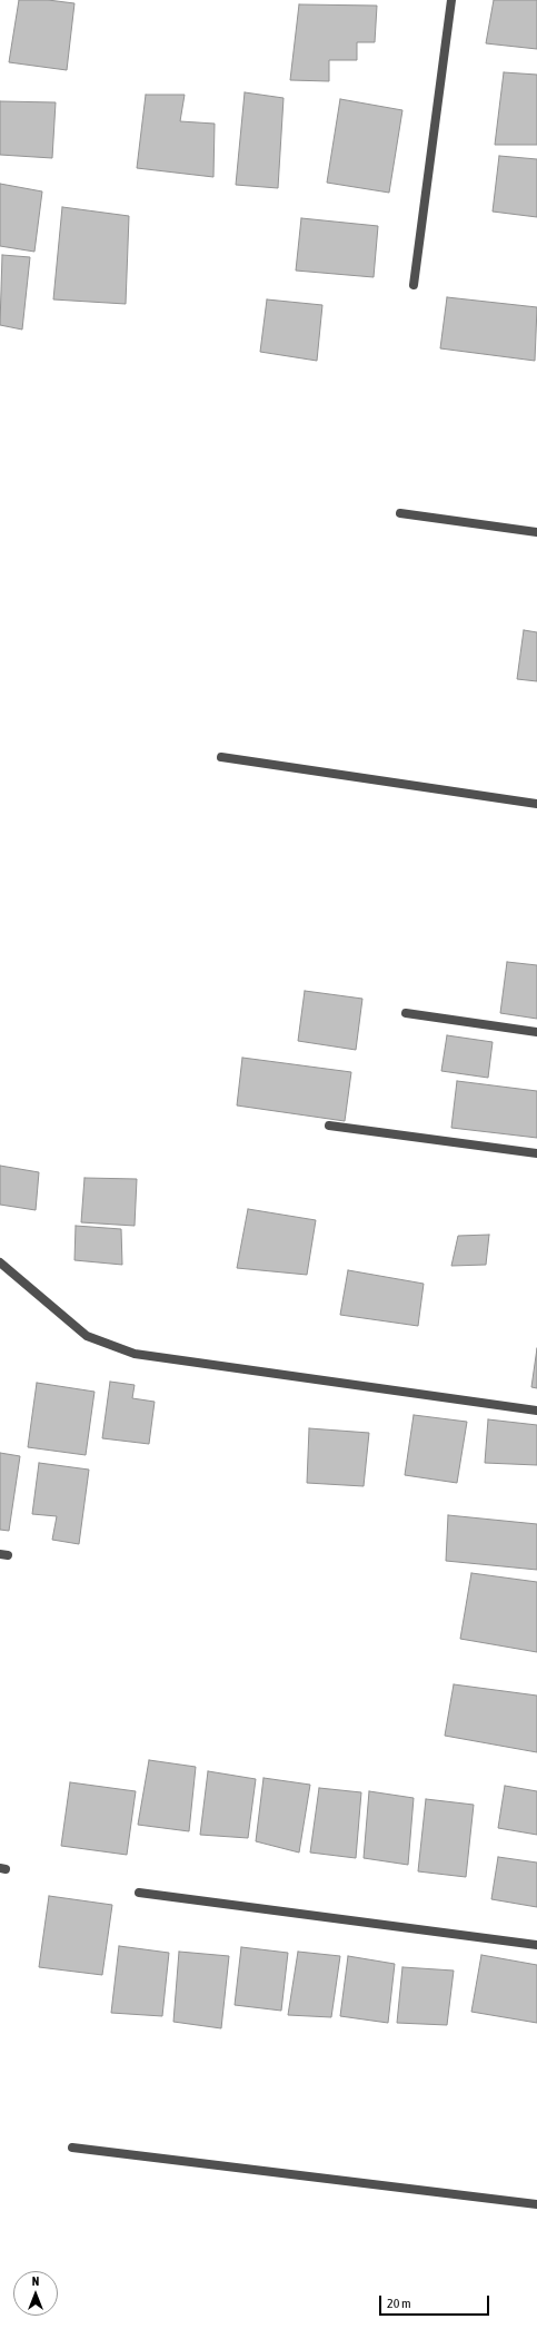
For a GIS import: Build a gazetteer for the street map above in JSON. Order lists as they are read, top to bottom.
{
  "scale_bar": "20 m",
  "north": "top"
}
